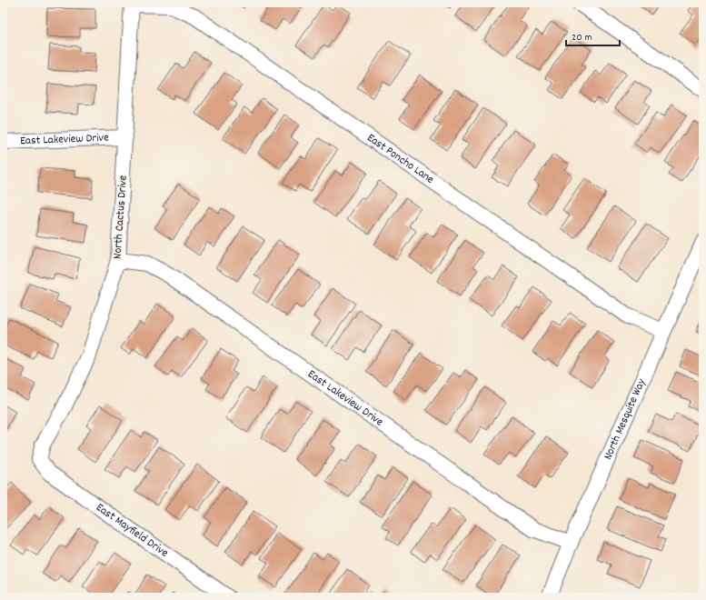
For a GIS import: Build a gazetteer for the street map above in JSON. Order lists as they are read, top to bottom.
{
  "streets": {
    "street": [
      "East Lakeview Drive",
      "East Poncho Lane",
      "North Cactus Drive",
      "North Mesquite Way",
      "East Mayfield Drive"
    ]
  },
  "crossings": [
    ["East Lakeview Drive", "North Cactus Drive"],
    ["East Lakeview Drive", "North Mesquite Way"],
    ["East Poncho Lane", "North Cactus Drive"],
    ["East Poncho Lane", "North Mesquite Way"],
    ["North Cactus Drive", "East Mayfield Drive"]
  ],
  "scale_bar": "20 m"
}
